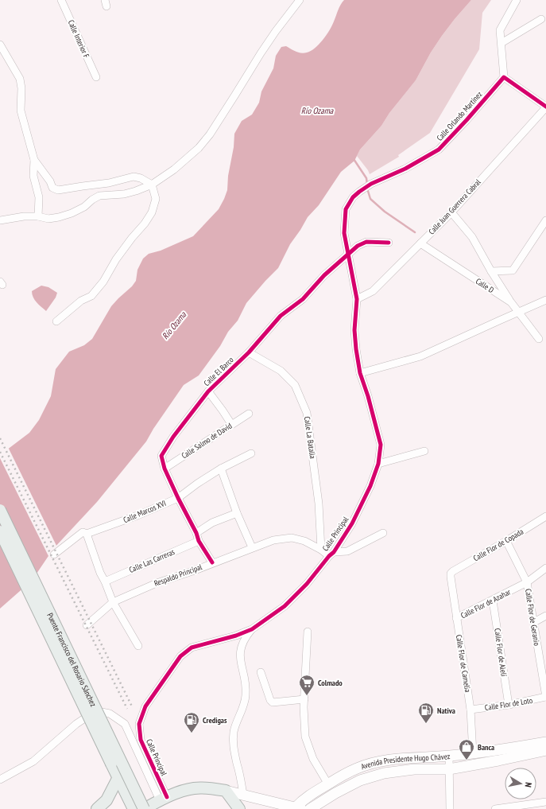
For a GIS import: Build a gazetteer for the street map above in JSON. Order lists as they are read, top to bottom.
{
  "streets": {
    "main road": ["Puente Francisco del Rosario Sánchez", "Avenida Presidente Hugo Chávez"],
    "street": [
      "Calle Interior F",
      "Calle Orlando Martínez",
      "Calle Juan Guerrera Cabral",
      "Calle D",
      "Calle El Barco",
      "Calle La Batalla",
      "Calle Salmo de David",
      "Calle Marcos XVI",
      "Calle Principal",
      "Calle Flor de Copada",
      "Calle Las Carreras",
      "Respaldo Principal",
      "Calle Flor de Azahar",
      "Calle Flor de Geranio",
      "Calle Flor de Alelí",
      "Calle Flor de Camelia",
      "Calle Flor de Loto"
    ]
  },
  "crossings": [
    ["Calle Orlando Martínez", "Calle Principal"],
    ["Calle Juan Guerrera Cabral", "Calle D"],
    ["Calle Juan Guerrera Cabral", "Calle Principal"],
    ["Calle El Barco", "Calle La Batalla"],
    ["Calle El Barco", "Calle Salmo de David"],
    ["Calle El Barco", "Calle Marcos XVI"],
    ["Calle El Barco", "Calle Principal"],
    ["Calle El Barco", "Calle Las Carreras"],
    ["Calle El Barco", "Respaldo Principal"],
    ["Calle La Batalla", "Respaldo Principal"],
    ["Calle Principal", "Respaldo Principal"],
    ["Calle Flor de Copada", "Calle Flor de Geranio"],
    ["Calle Flor de Copada", "Calle Flor de Camelia"],
    ["Calle Flor de Azahar", "Calle Flor de Geranio"],
    ["Calle Flor de Azahar", "Calle Flor de Alelí"],
    ["Calle Flor de Azahar", "Calle Flor de Camelia"],
    ["Calle Flor de Geranio", "Calle Flor de Loto"],
    ["Calle Flor de Alelí", "Calle Flor de Loto"],
    ["Calle Flor de Camelia", "Calle Flor de Loto"],
    ["Calle Flor de Camelia", "Avenida Presidente Hugo Chávez"]
  ],
  "water": ["Río Ozama"],
  "places": {
    "supermarket": ["Colmado"],
    "fuel station": ["Nativa", "Credigas"],
    "shop": ["Banca"]
  },
  "north": "right"
}
